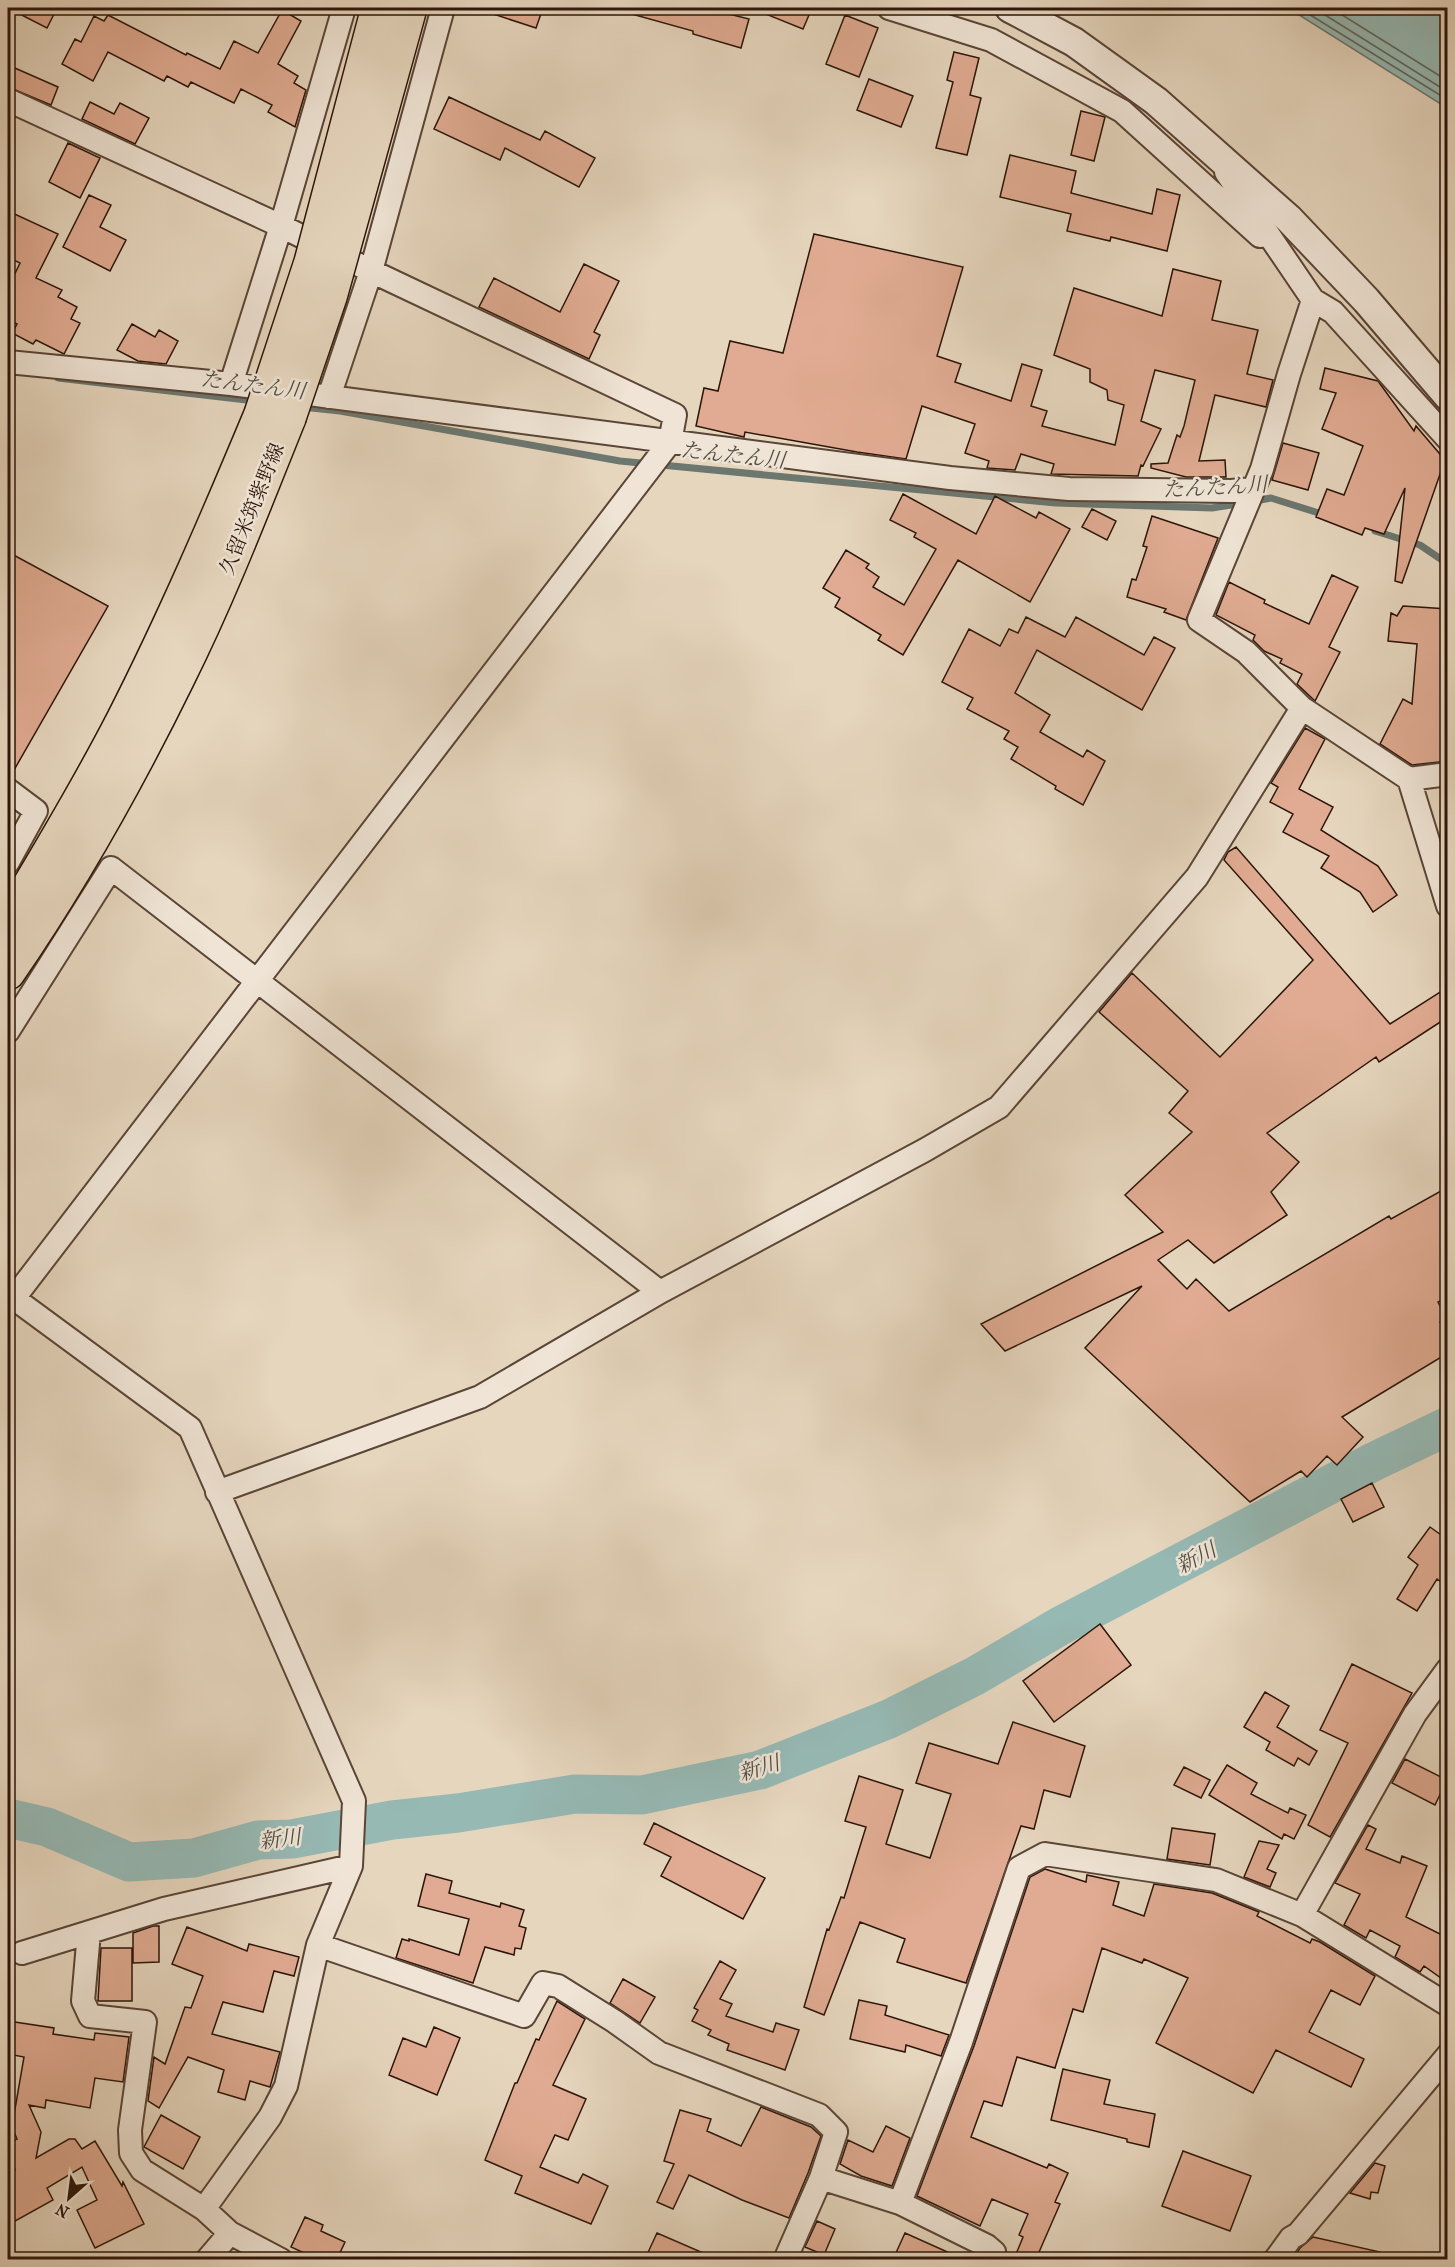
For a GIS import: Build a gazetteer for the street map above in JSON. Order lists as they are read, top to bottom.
{
  "streets": {
    "main road": ["久留米筑紫野線"]
  },
  "water": ["たんたん川", "新川"],
  "north": "bottom left"
}
